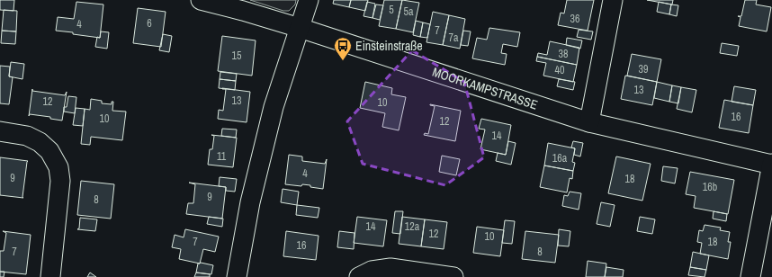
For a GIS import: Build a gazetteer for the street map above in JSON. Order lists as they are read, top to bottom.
{
  "streets": {
    "street": ["MOORKAMPSTRASSE"]
  },
  "places": {
    "bus stop": ["Einsteinstraße"]
  },
  "house_numbers": [
    "5",
    "5a",
    "36",
    "6",
    "4",
    "7",
    "7a",
    "38",
    "15",
    "39",
    "40",
    "13",
    "13",
    "12",
    "10",
    "16",
    "10",
    "12",
    "14",
    "11",
    "16a",
    "4",
    "9",
    "18",
    "16b",
    "9",
    "8",
    "14",
    "12a",
    "12",
    "10",
    "7",
    "18",
    "16",
    "7",
    "8"
  ]
}
